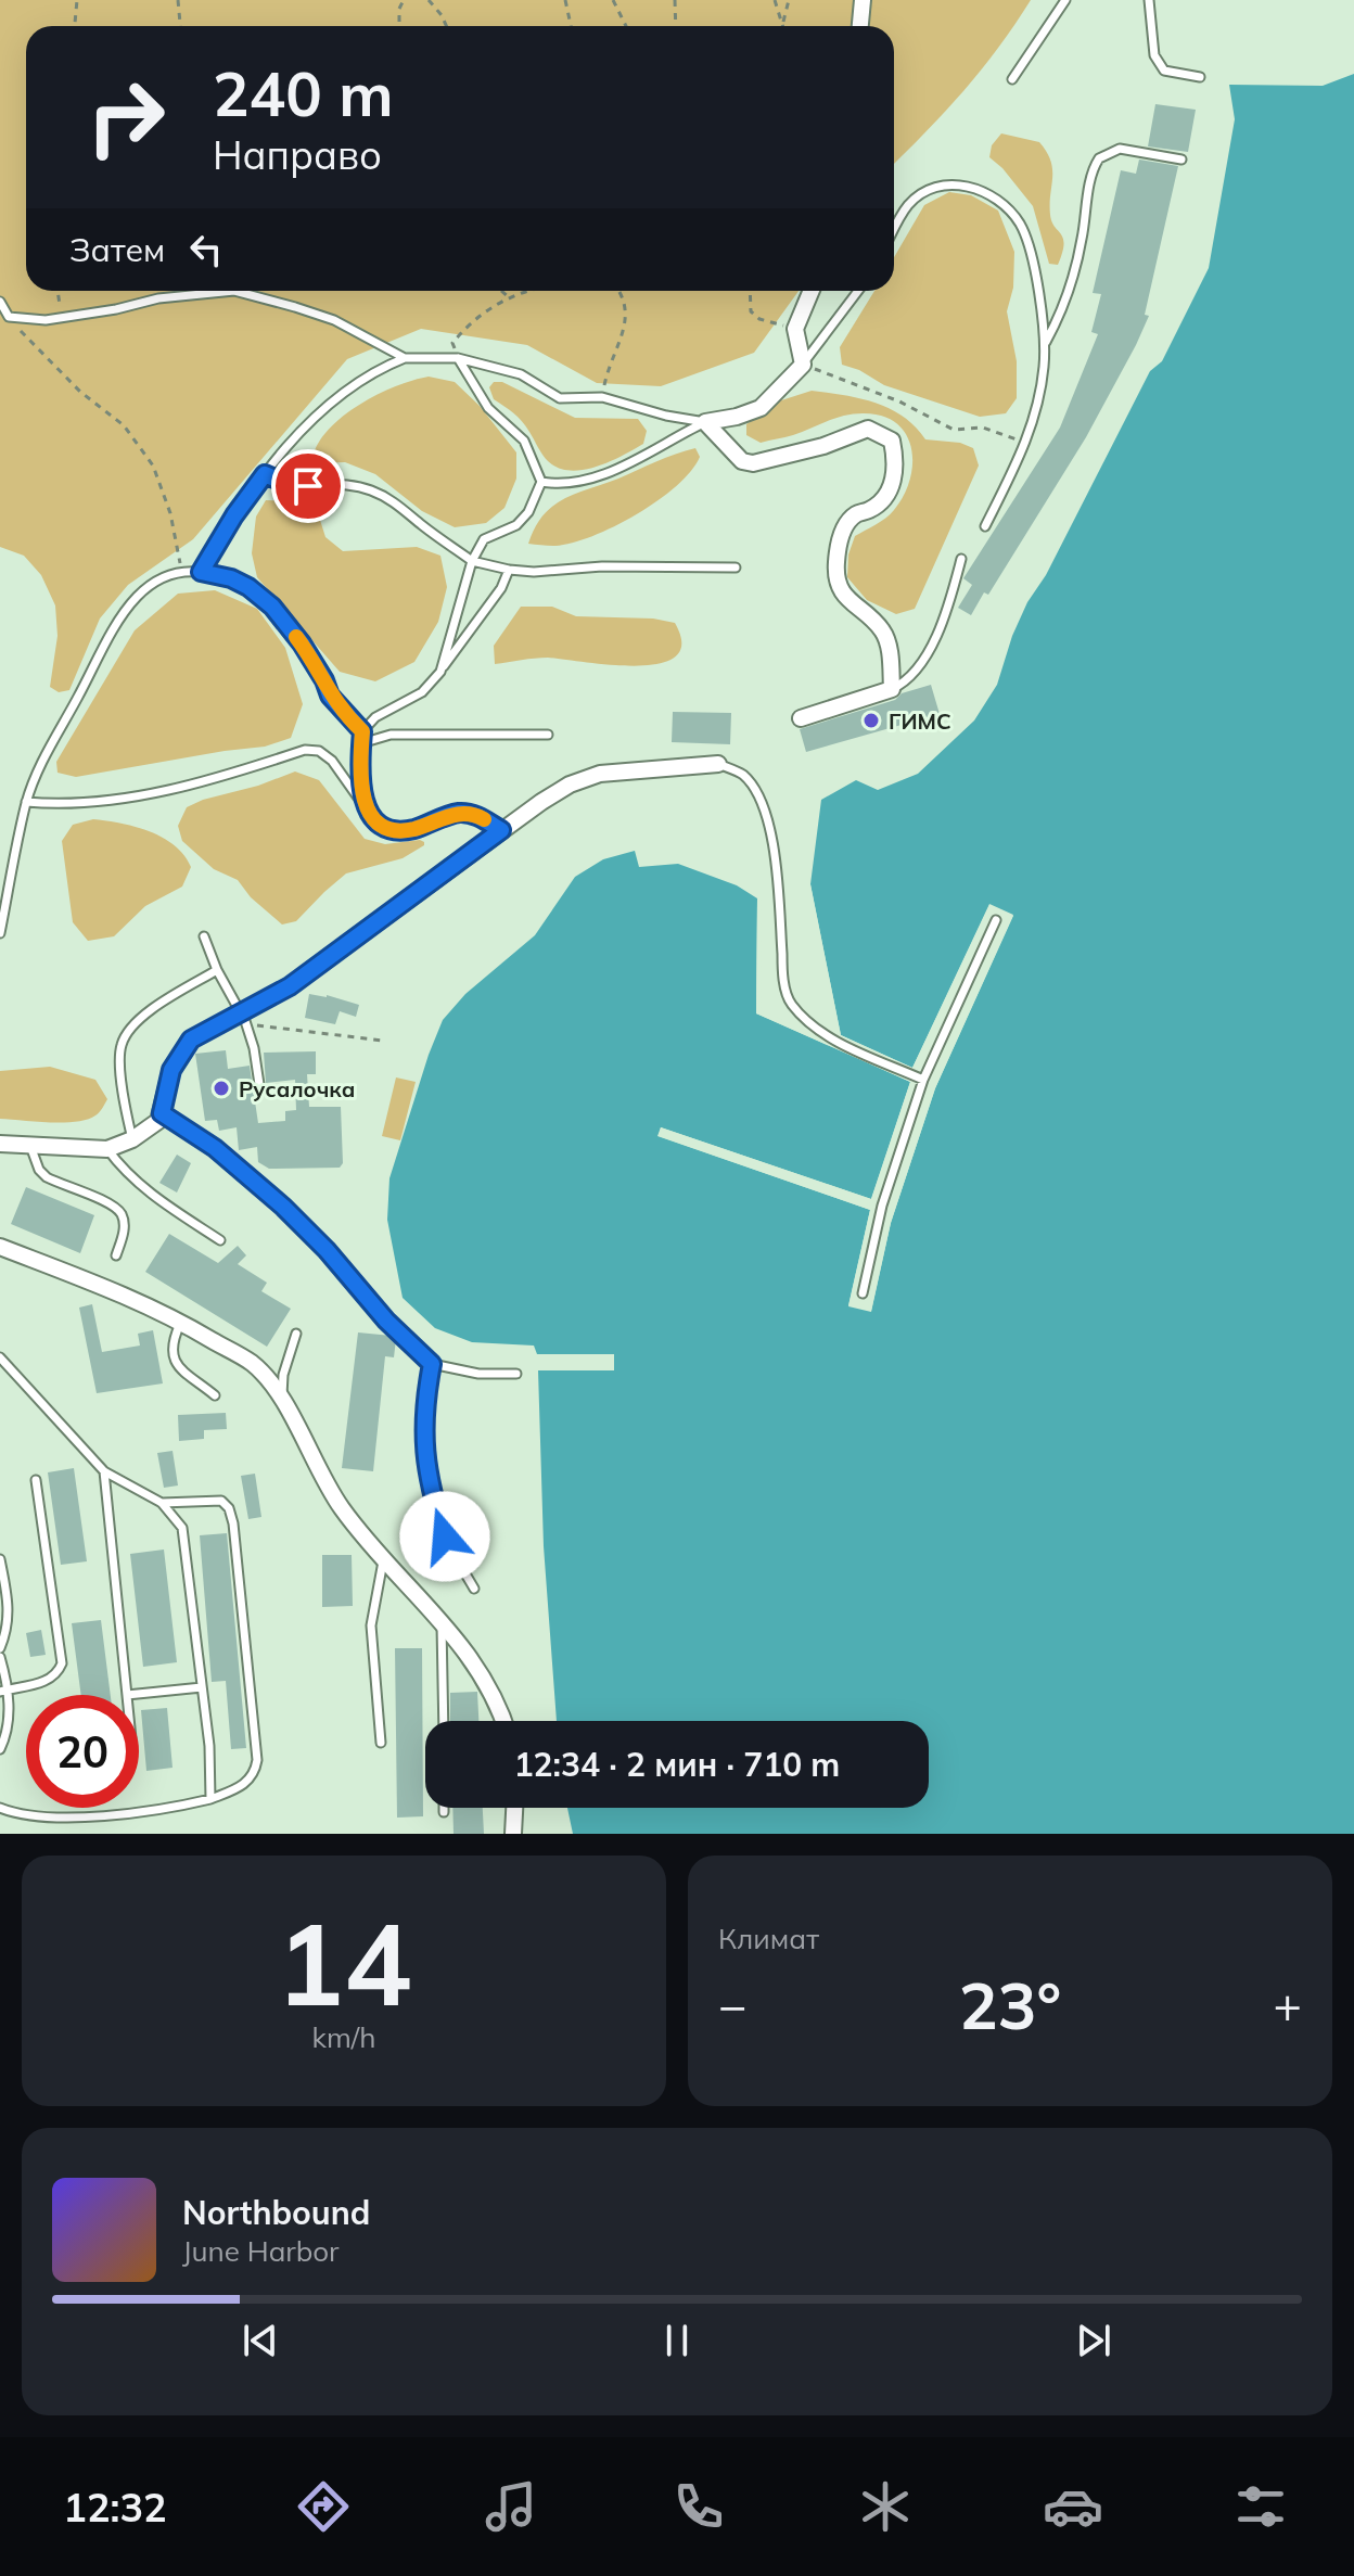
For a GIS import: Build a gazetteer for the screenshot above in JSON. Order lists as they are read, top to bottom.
{
  "places": ["ГИМС", "Русалочка"],
  "page": {
    "turn": ["240 m", "Направо"],
    "then": "Затем",
    "limit": "20",
    "trip": "12:34 · 2 мин · 710 m",
    "tile": [
      ["14", "km/h"],
      "Климат"
    ],
    "heat": ["−", "23°", "+"],
    "song": ["Northbound", "June Harbor"],
    "tabs": "12:32"
  }
}
